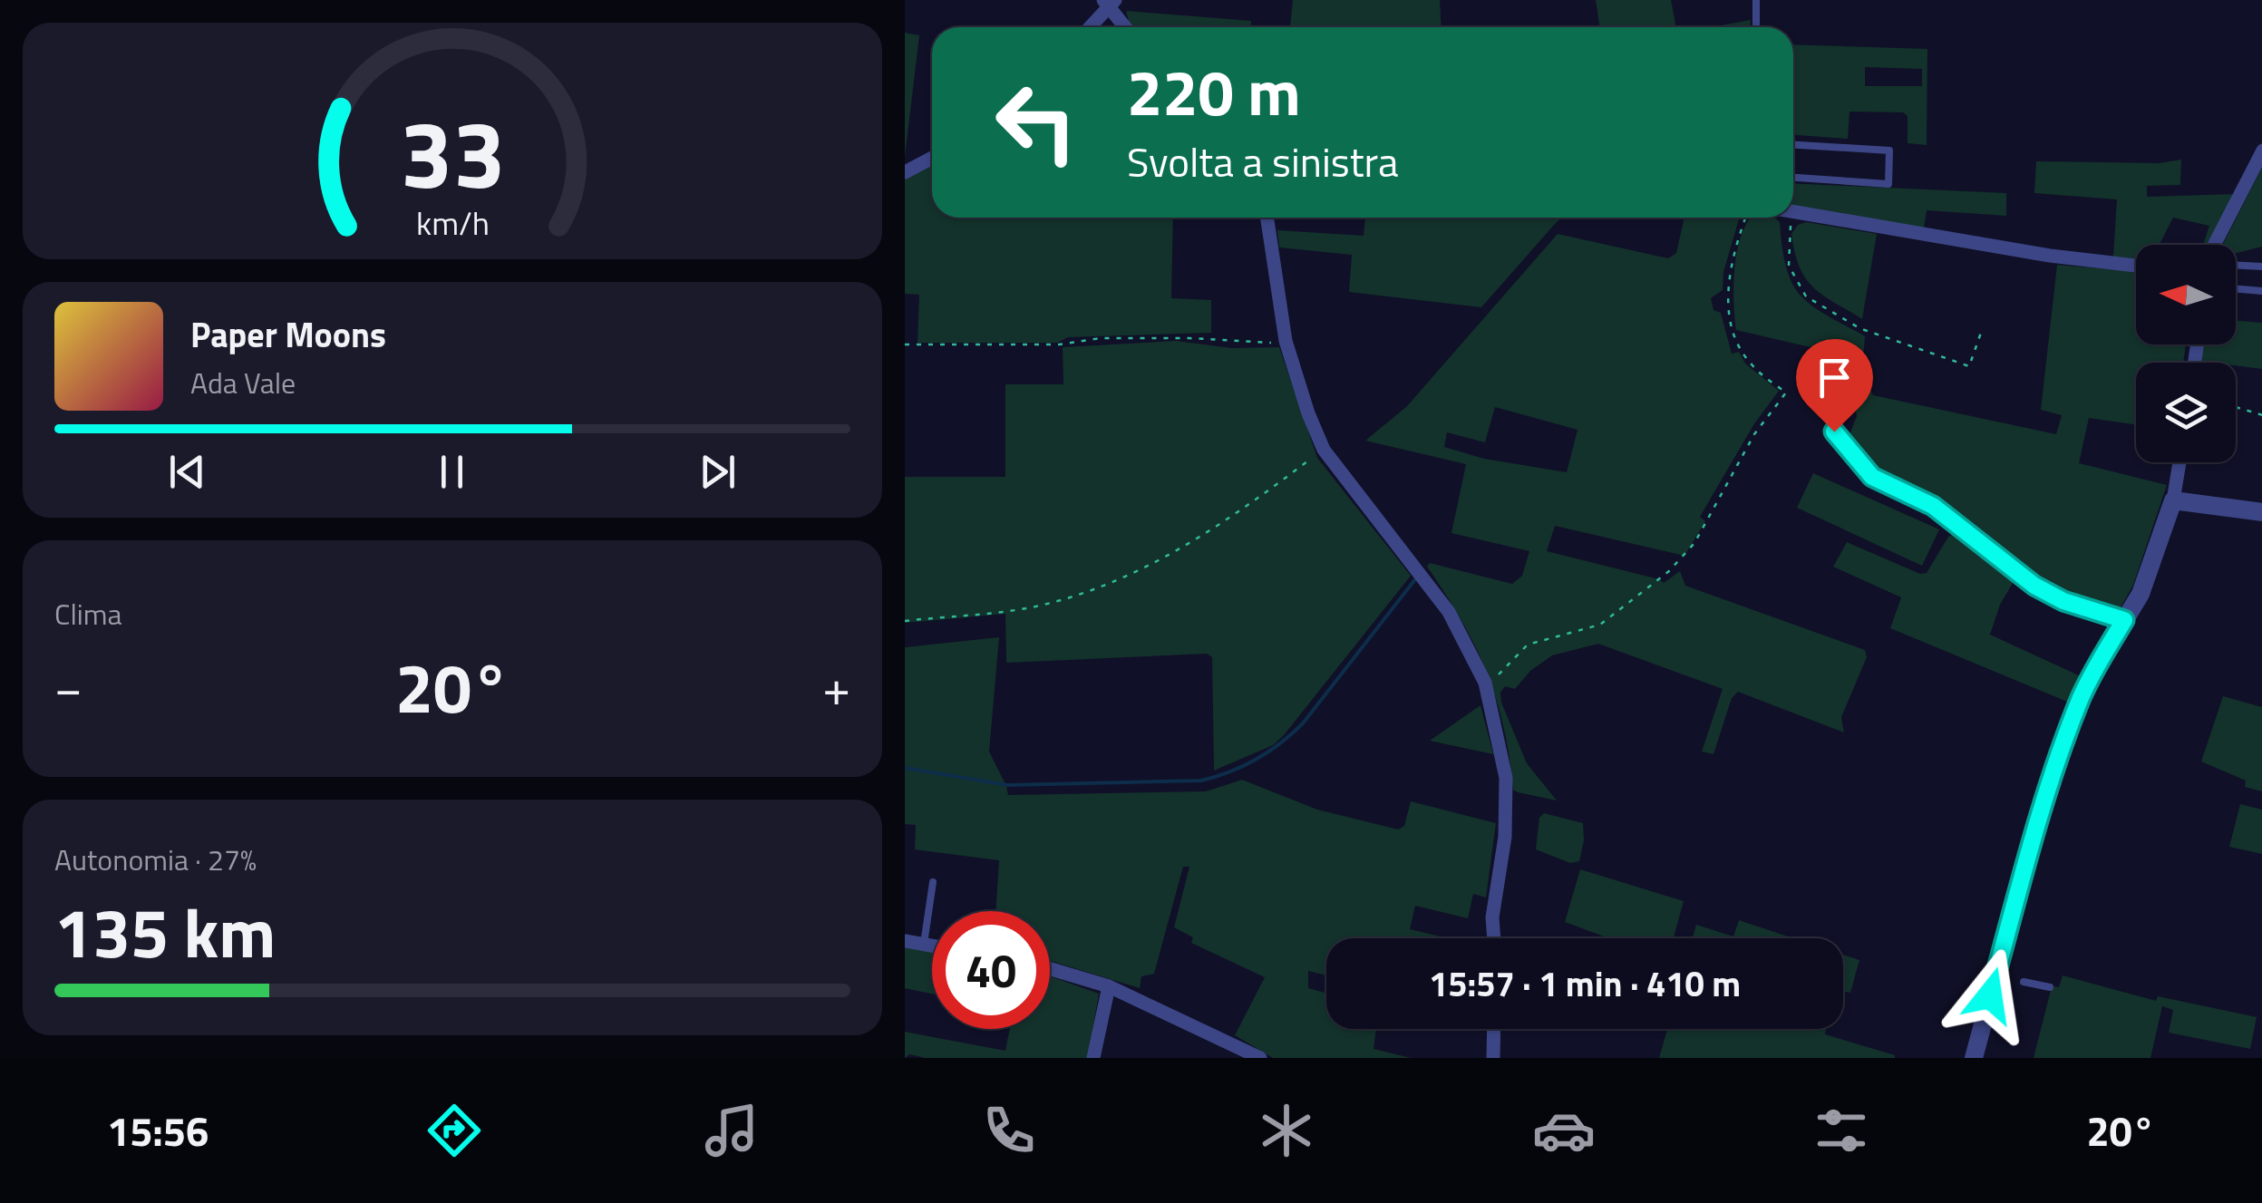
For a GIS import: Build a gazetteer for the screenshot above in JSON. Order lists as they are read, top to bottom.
{
  "north": "left",
  "page": {
    "turn": ["220 m", "Svolta a sinistra"],
    "song": ["Paper Moons", "Ada Vale"],
    "tile": [
      "Clima",
      ["Autonomia · 27%", "135 km"]
    ],
    "heat": ["−", "20°", "+"],
    "limit": "40",
    "trip": "15:57 · 1 min · 410 m",
    "tabs": ["15:56", "20°"],
    "gauge": ["33", "km/h"]
  }
}
